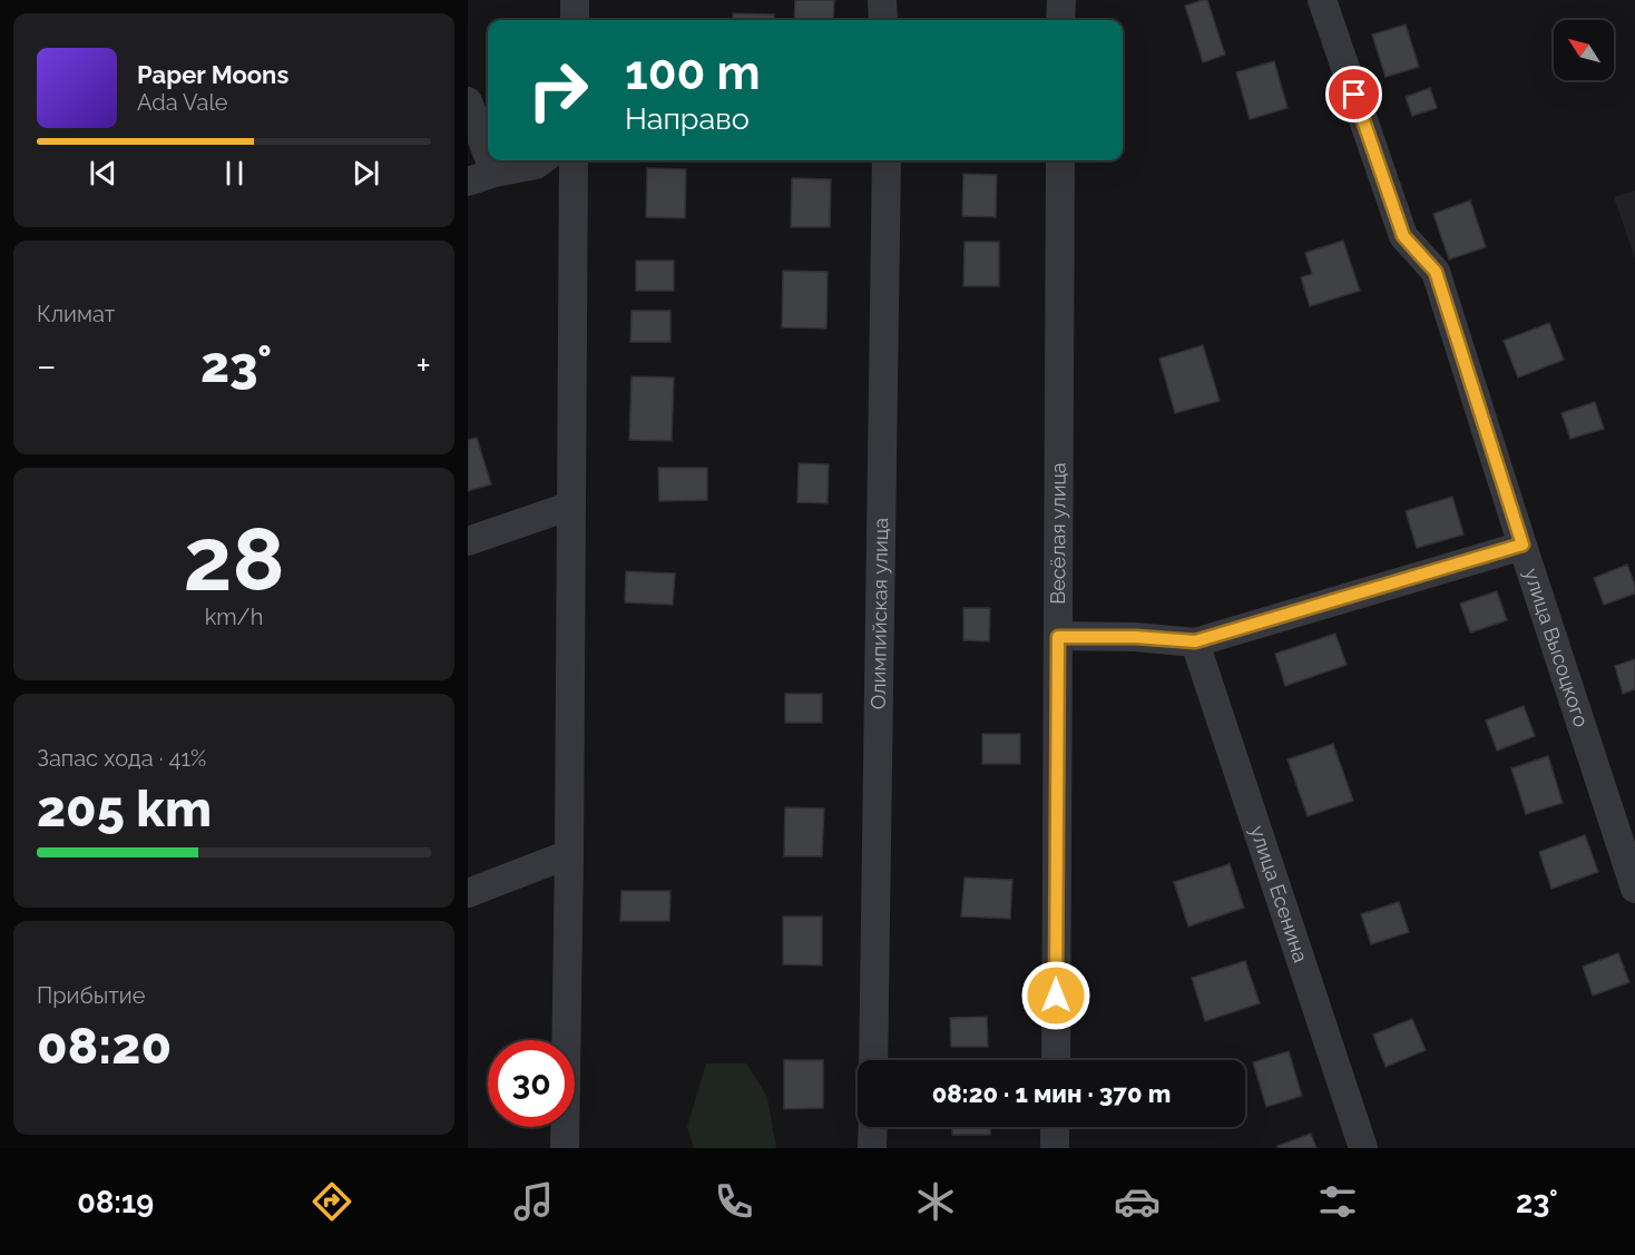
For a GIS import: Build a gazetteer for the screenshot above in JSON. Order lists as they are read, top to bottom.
{
  "streets": {
    "street": [
      "Весёлая улица",
      "Олимпийская улица",
      "улица Высоцкого",
      "улица Есенина"
    ]
  },
  "north": "top left",
  "page": {
    "turn": ["100 m", "Направо"],
    "song": ["Paper Moons", "Ada Vale"],
    "tile": [
      "Климат",
      ["28", "km/h"],
      ["Запас хода · 41%", "205 km"],
      ["Прибытие", "08:20"]
    ],
    "heat": ["−", "23°", "+"],
    "limit": "30",
    "trip": "08:20 · 1 мин · 370 m",
    "tabs": ["08:19", "23°"]
  }
}
